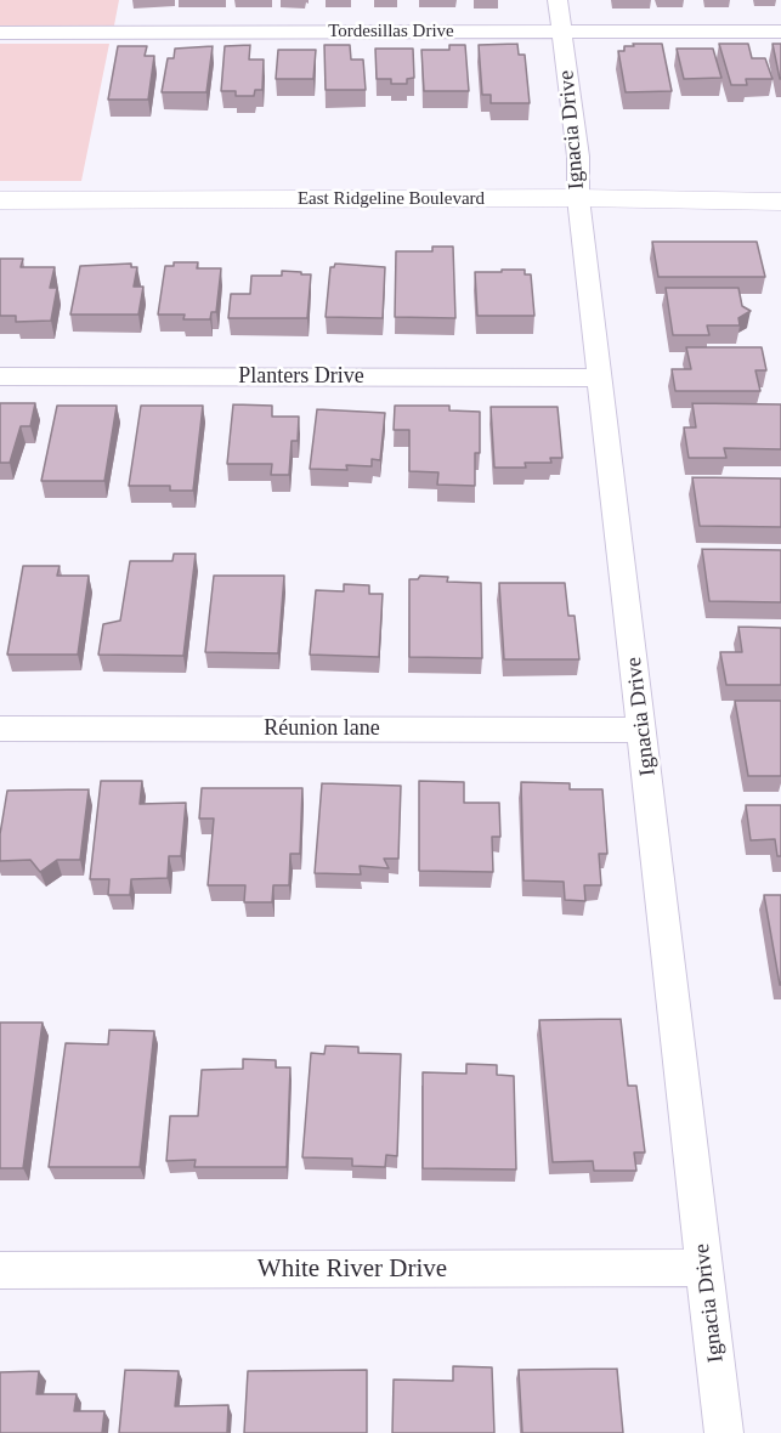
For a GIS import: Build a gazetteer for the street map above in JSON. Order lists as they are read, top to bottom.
{
  "streets": {
    "street": [
      "Tordesillas Drive",
      "Ignacia Drive",
      "East Ridgeline Boulevard",
      "Planters Drive",
      "Réunion lane",
      "White River Drive"
    ]
  },
  "crossings": [
    ["Tordesillas Drive", "Ignacia Drive"],
    ["Ignacia Drive", "East Ridgeline Boulevard"],
    ["Ignacia Drive", "Planters Drive"],
    ["Ignacia Drive", "Réunion lane"],
    ["Ignacia Drive", "White River Drive"]
  ]
}
